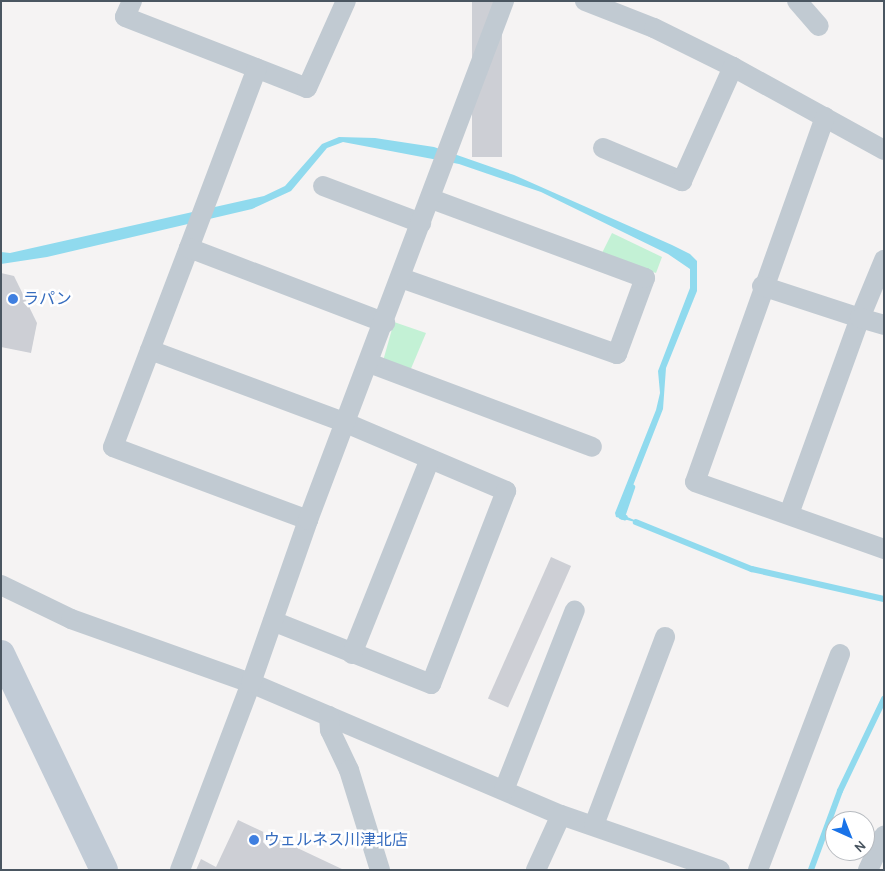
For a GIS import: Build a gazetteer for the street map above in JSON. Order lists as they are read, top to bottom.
{
  "places": ["ラパン", "ウェルネス川津北店"],
  "north": "bottom right"
}
